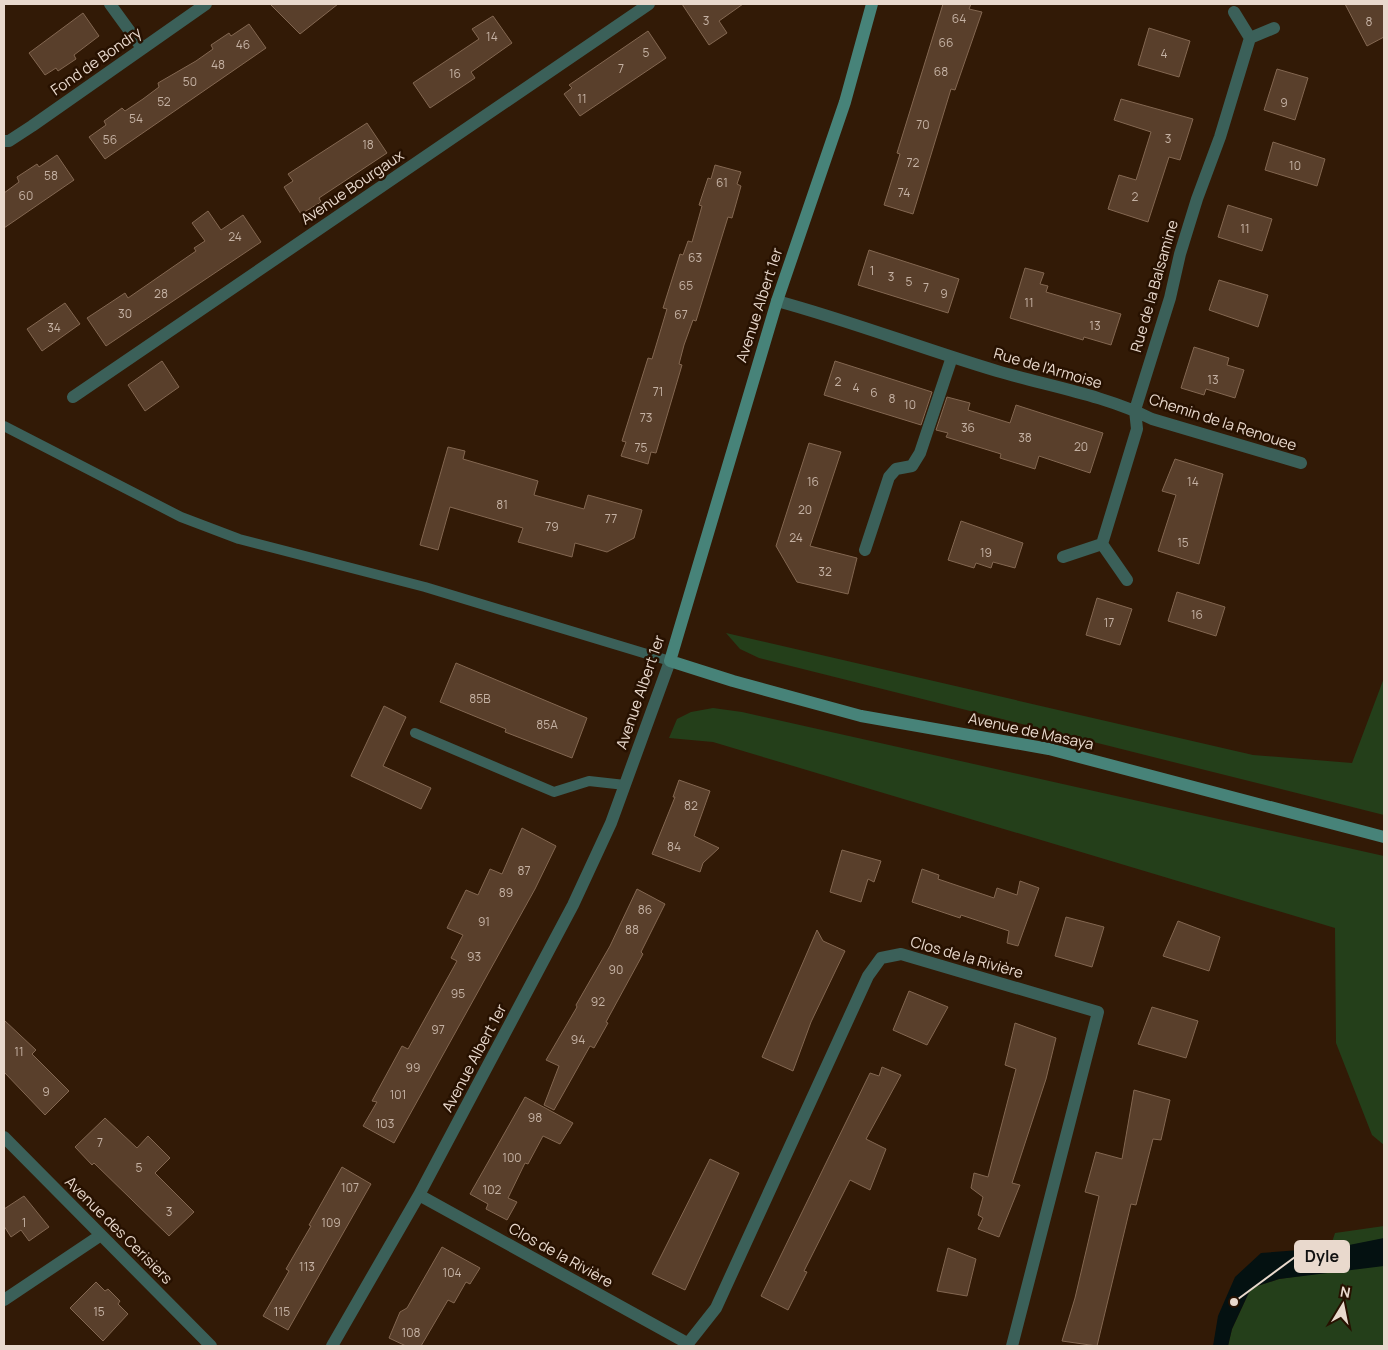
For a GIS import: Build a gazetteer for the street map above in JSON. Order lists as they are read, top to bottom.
{
  "streets": {
    "main road": ["Avenue Albert 1er", "Avenue de Masaya"],
    "street": [
      "Fond de Bondry",
      "Avenue Bourgaux",
      "Rue de la Balsamine",
      "Rue de l'Armoise",
      "Chemin de la Renouee",
      "Clos de la Rivière",
      "Avenue des Cerisiers"
    ]
  },
  "crossings": [
    ["Rue de la Balsamine", "Rue de l'Armoise"],
    ["Rue de la Balsamine", "Chemin de la Renouee"],
    ["Avenue Albert 1er", "Rue de l'Armoise"],
    ["Avenue Albert 1er", "Avenue de Masaya"],
    ["Avenue Albert 1er", "Clos de la Rivière"],
    ["Rue de l'Armoise", "Chemin de la Renouee"]
  ],
  "places": ["Dyle"],
  "house_numbers": [
    "64",
    "3",
    "8",
    "14",
    "66",
    "46",
    "5",
    "4",
    "48",
    "7",
    "68",
    "16",
    "50",
    "11",
    "52",
    "9",
    "54",
    "70",
    "3",
    "56",
    "18",
    "72",
    "10",
    "58",
    "61",
    "74",
    "60",
    "2",
    "11",
    "24",
    "63",
    "1",
    "3",
    "5",
    "65",
    "7",
    "28",
    "9",
    "11",
    "30",
    "67",
    "13",
    "34",
    "13",
    "2",
    "4",
    "71",
    "6",
    "8",
    "10",
    "73",
    "36",
    "38",
    "20",
    "75",
    "16",
    "14",
    "81",
    "20",
    "77",
    "79",
    "24",
    "15",
    "19",
    "32",
    "16",
    "17",
    "85B",
    "85A",
    "82",
    "84",
    "87",
    "89",
    "86",
    "91",
    "88",
    "93",
    "90",
    "95",
    "92",
    "97",
    "94",
    "11",
    "99",
    "9",
    "101",
    "98",
    "103",
    "7",
    "100",
    "5",
    "107",
    "102",
    "3",
    "1",
    "109",
    "113",
    "104",
    "15",
    "115",
    "108"
  ],
  "north": "top"
}
